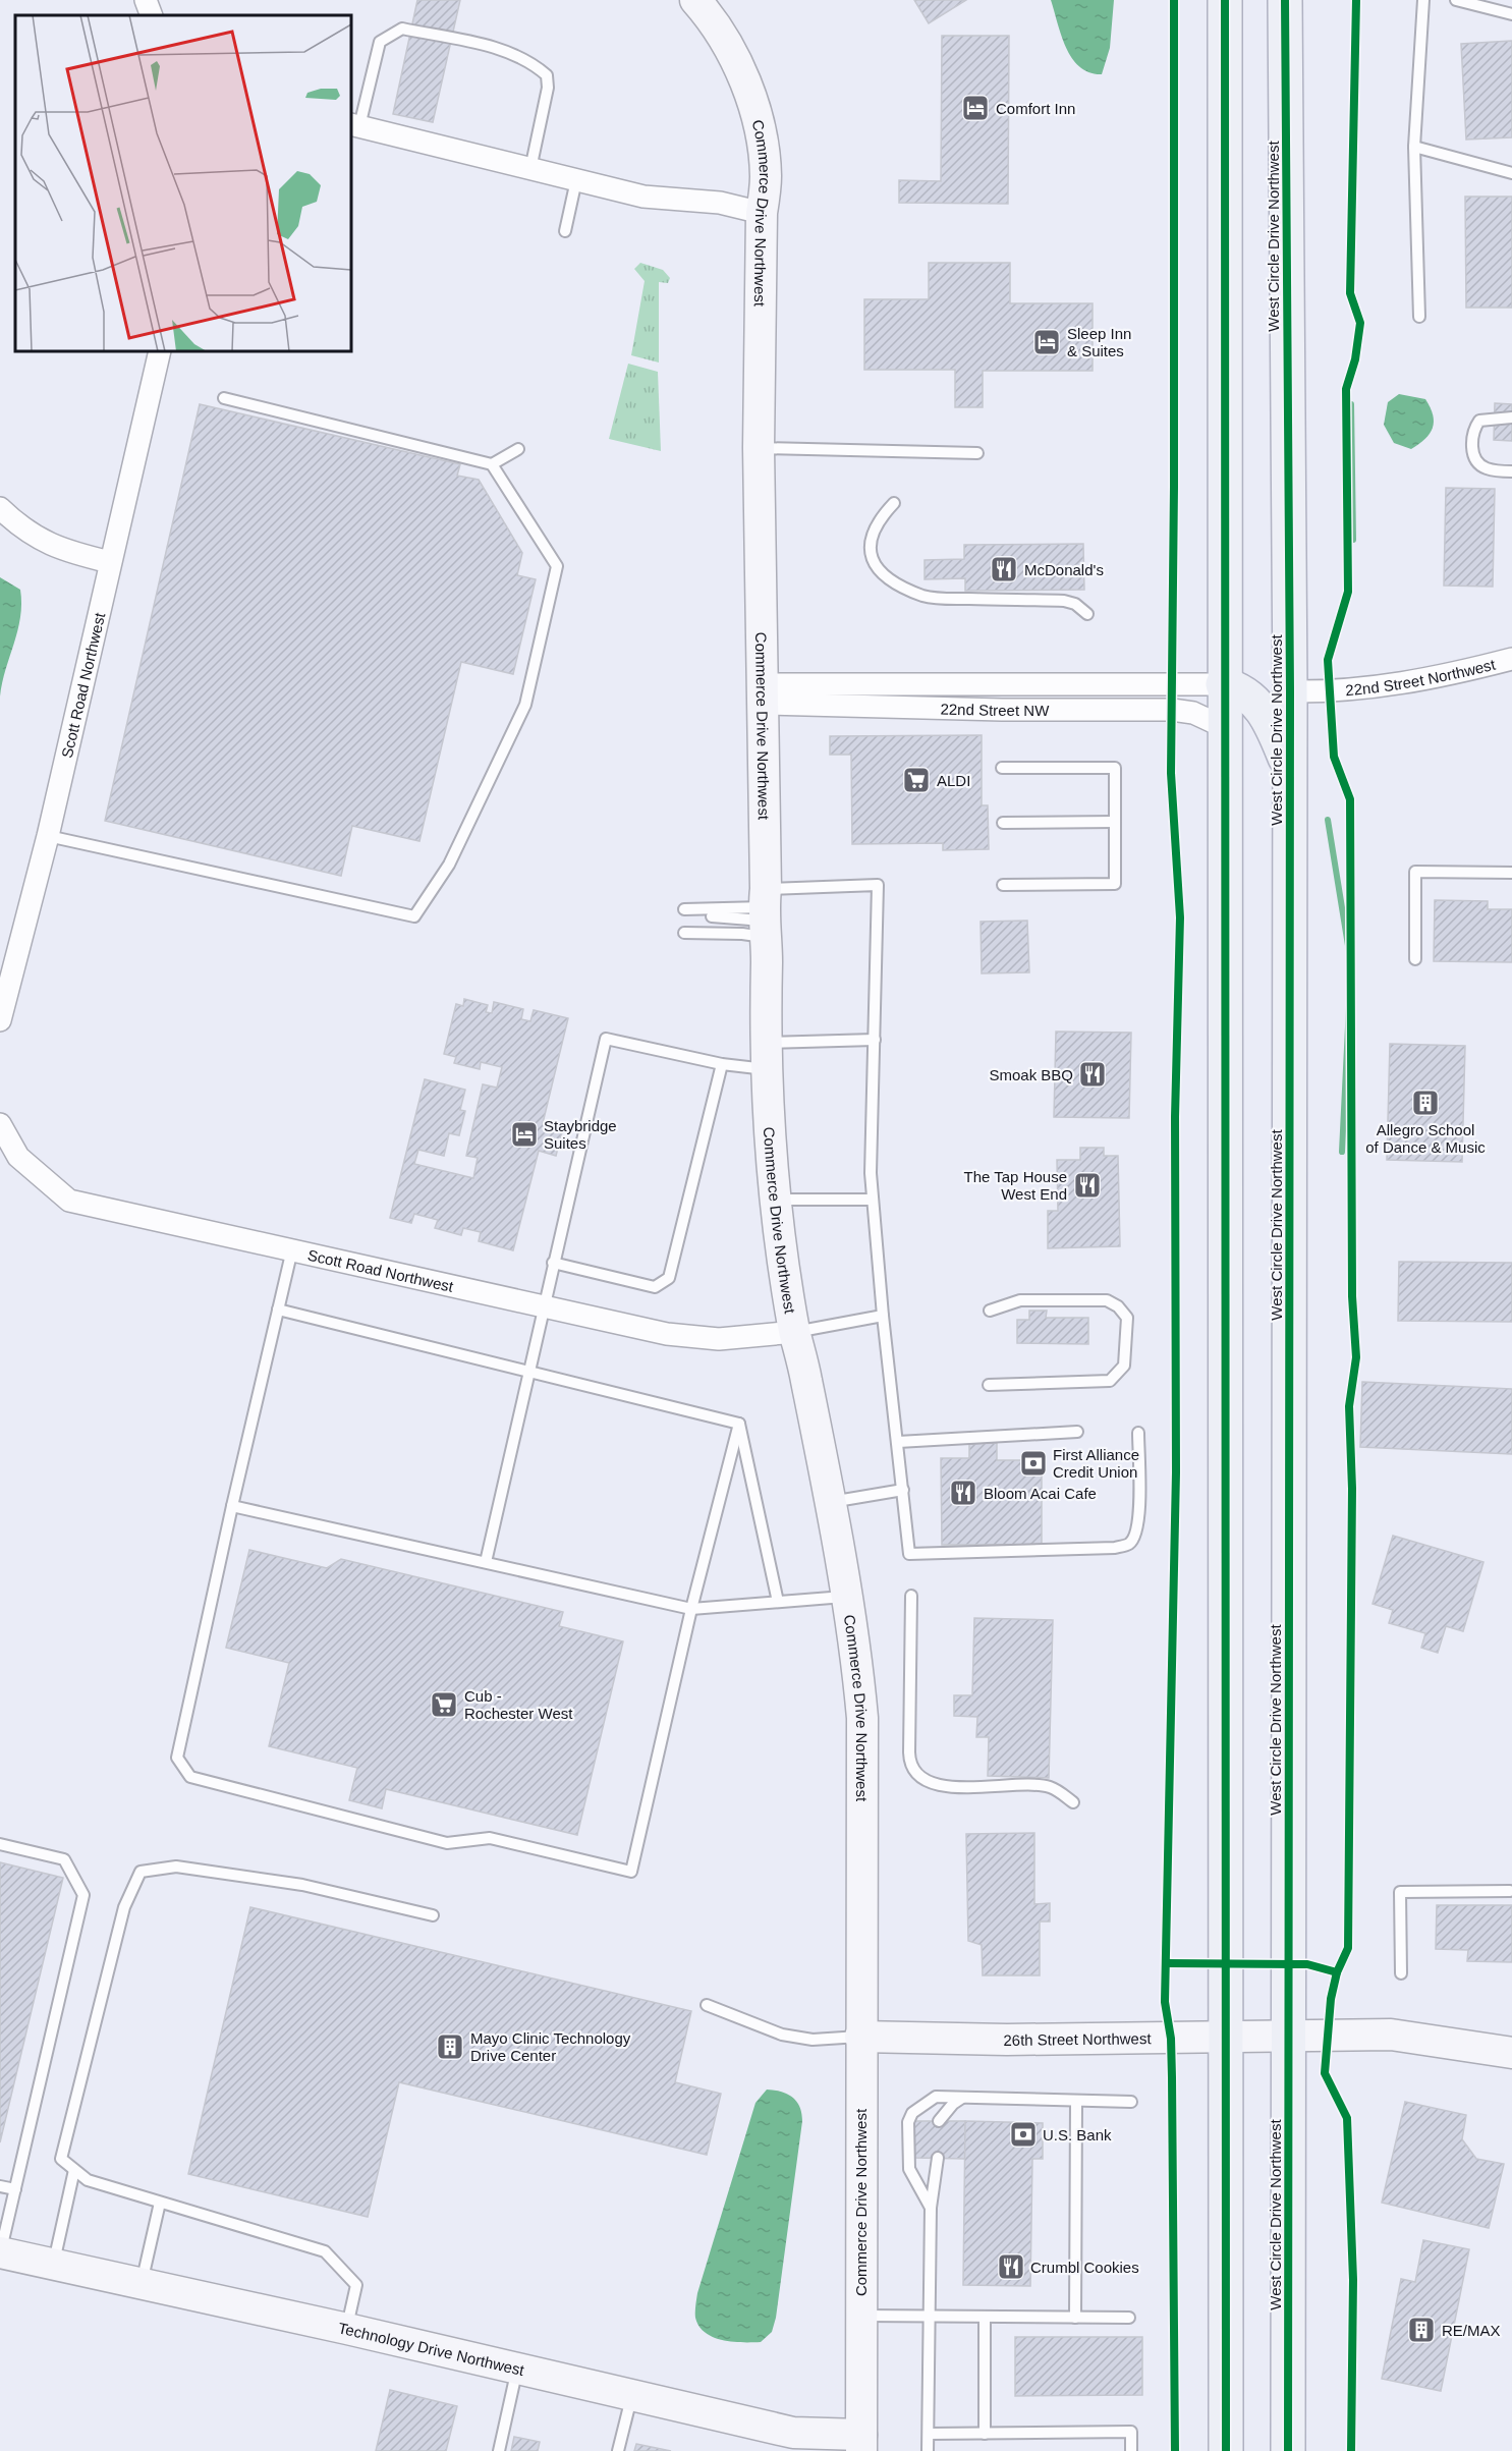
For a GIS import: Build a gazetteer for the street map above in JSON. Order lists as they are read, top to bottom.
{
  "streets": {
    "main road": ["West Circle Drive Northwest"],
    "street": [
      "Commerce Drive Northwest",
      "22nd Street Northwest",
      "Scott Road Northwest",
      "22nd Street NW",
      "26th Street Northwest",
      "Technology Drive Northwest"
    ]
  },
  "crossings": [
    ["Commerce Drive Northwest", "Scott Road Northwest"],
    ["Commerce Drive Northwest", "22nd Street NW"],
    ["Commerce Drive Northwest", "26th Street Northwest"],
    ["Commerce Drive Northwest", "Technology Drive Northwest"],
    ["West Circle Drive Northwest", "22nd Street Northwest"],
    ["West Circle Drive Northwest", "26th Street Northwest"]
  ],
  "places": {
    "hotel": ["Comfort Inn", "Sleep Inn & Suites", "Staybridge Suites"],
    "restaurant": [
      "McDonald's",
      "Smoak BBQ",
      "The Tap House West End",
      "Bloom Acai Cafe",
      "Crumbl Cookies"
    ],
    "supermarket": ["ALDI", "Cub - Rochester West"],
    "building": ["Allegro School of Dance & Music", "Mayo Clinic Technology Drive Center", "RE/MAX"],
    "bank": ["First Alliance Credit Union", "U.S. Bank"]
  }
}
